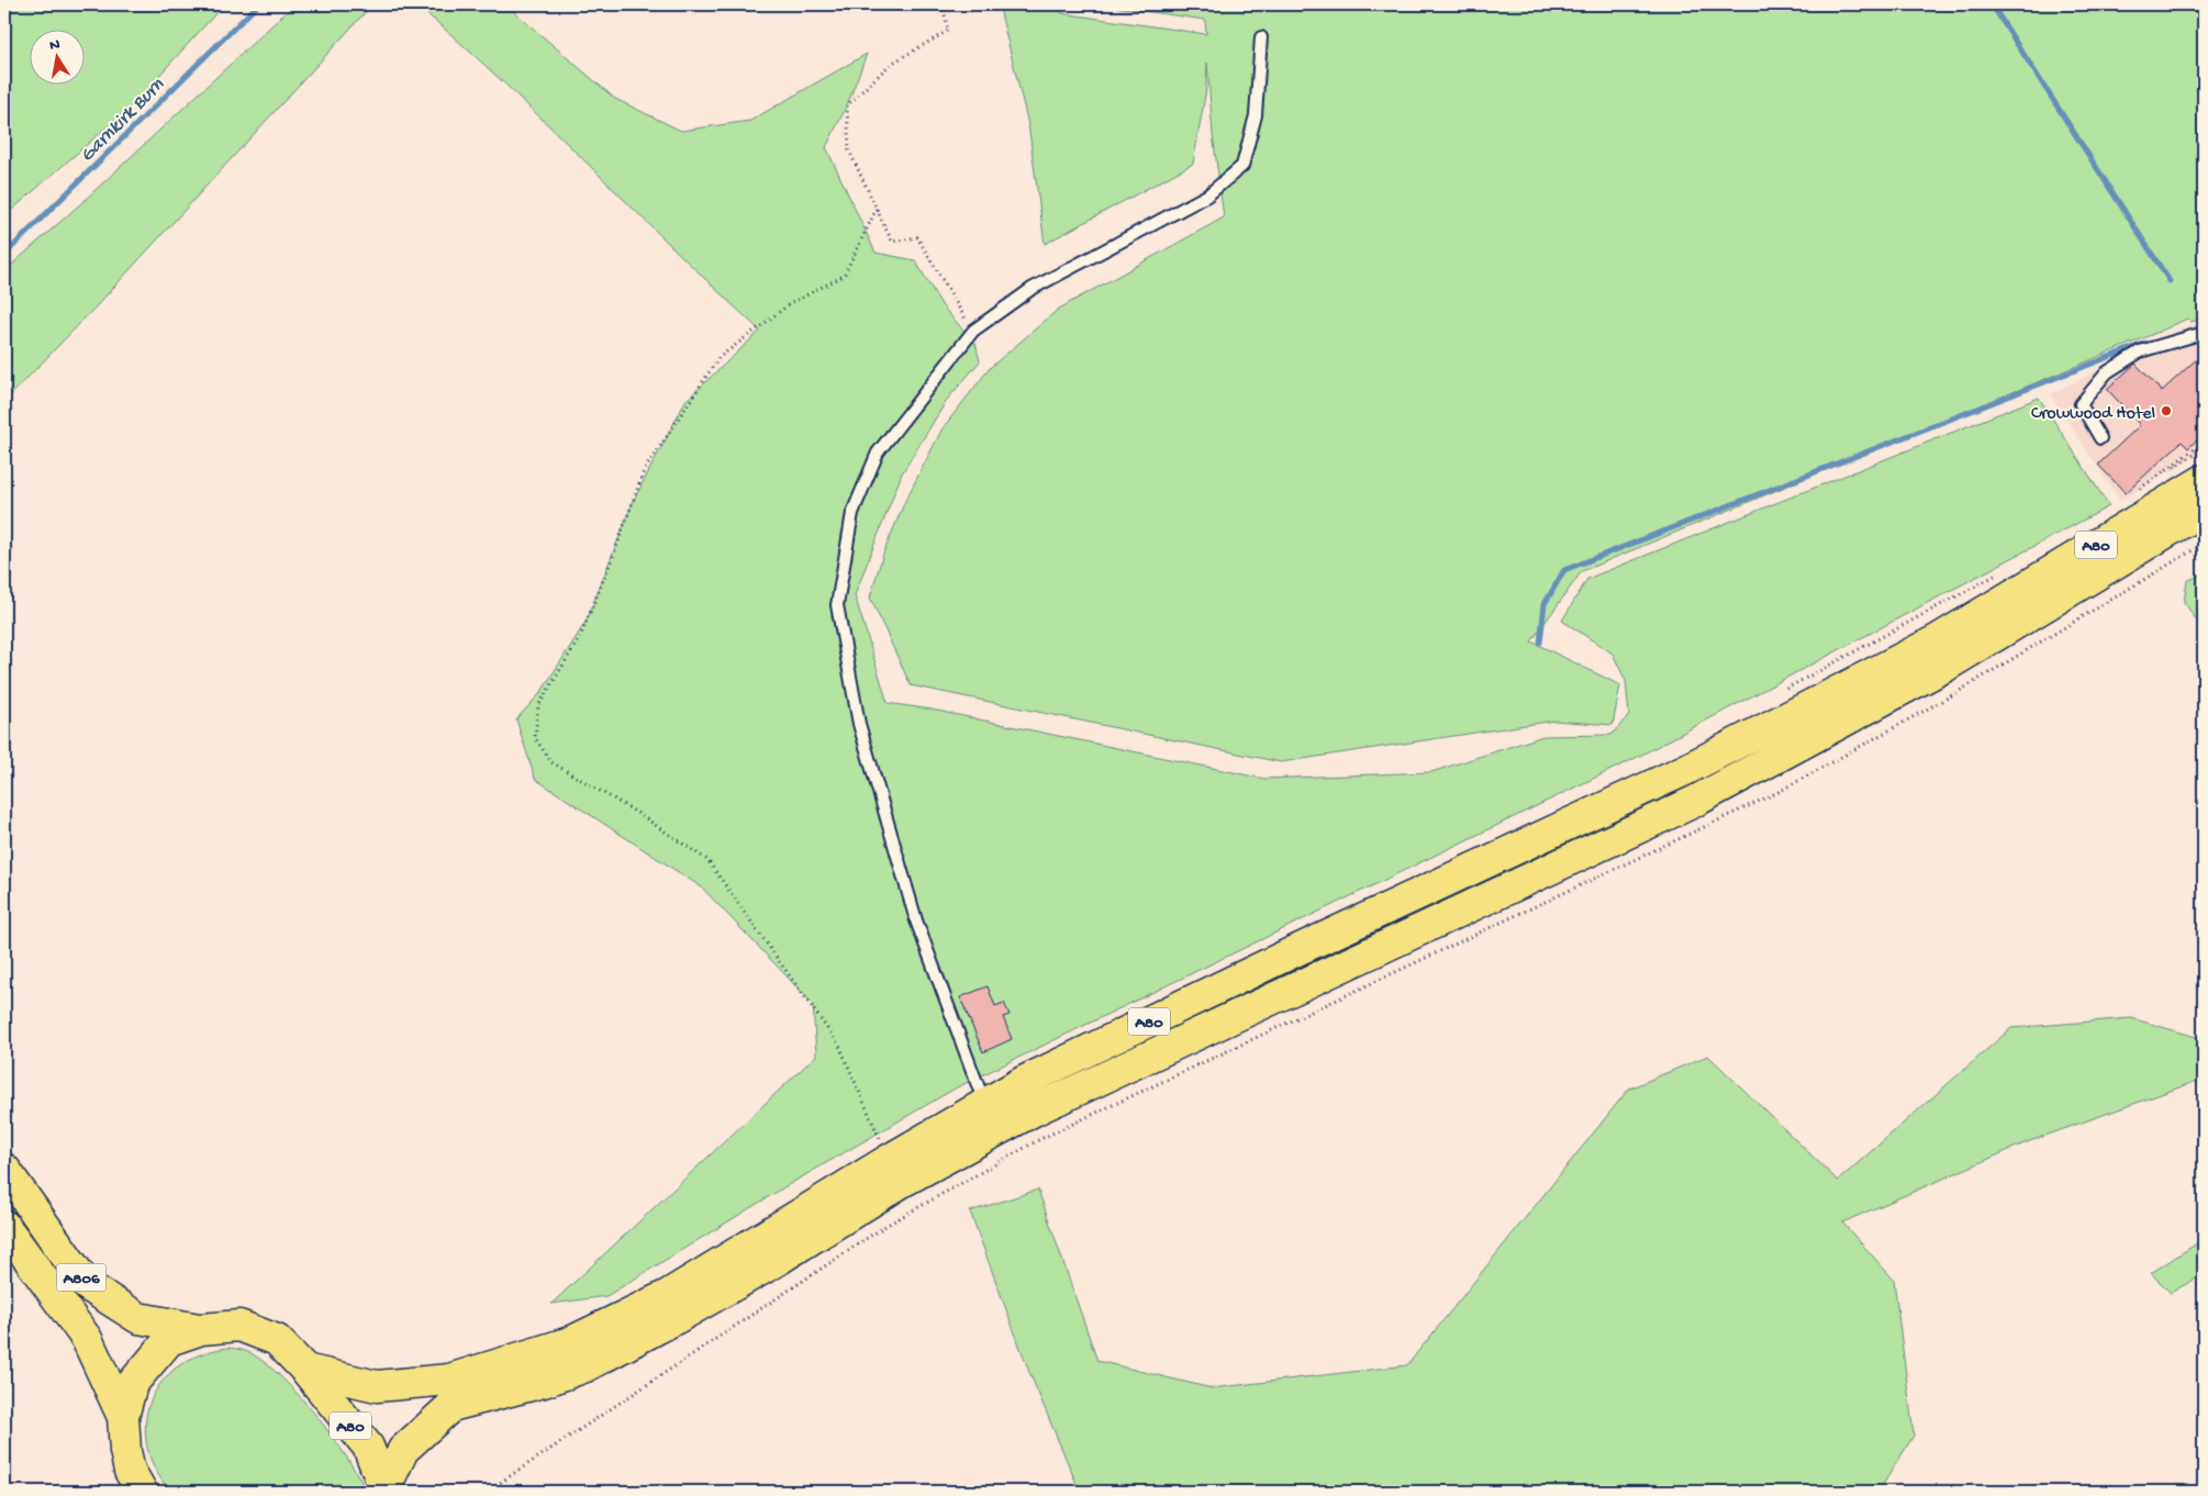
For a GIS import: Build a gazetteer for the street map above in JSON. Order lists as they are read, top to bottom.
{
  "streets": {
    "main road": ["A80", "A806"]
  },
  "crossings": [
    ["A80", "A806"]
  ],
  "water": ["Garnkirk Burn"],
  "places": ["Crowwood Hotel"],
  "north": "top"
}
